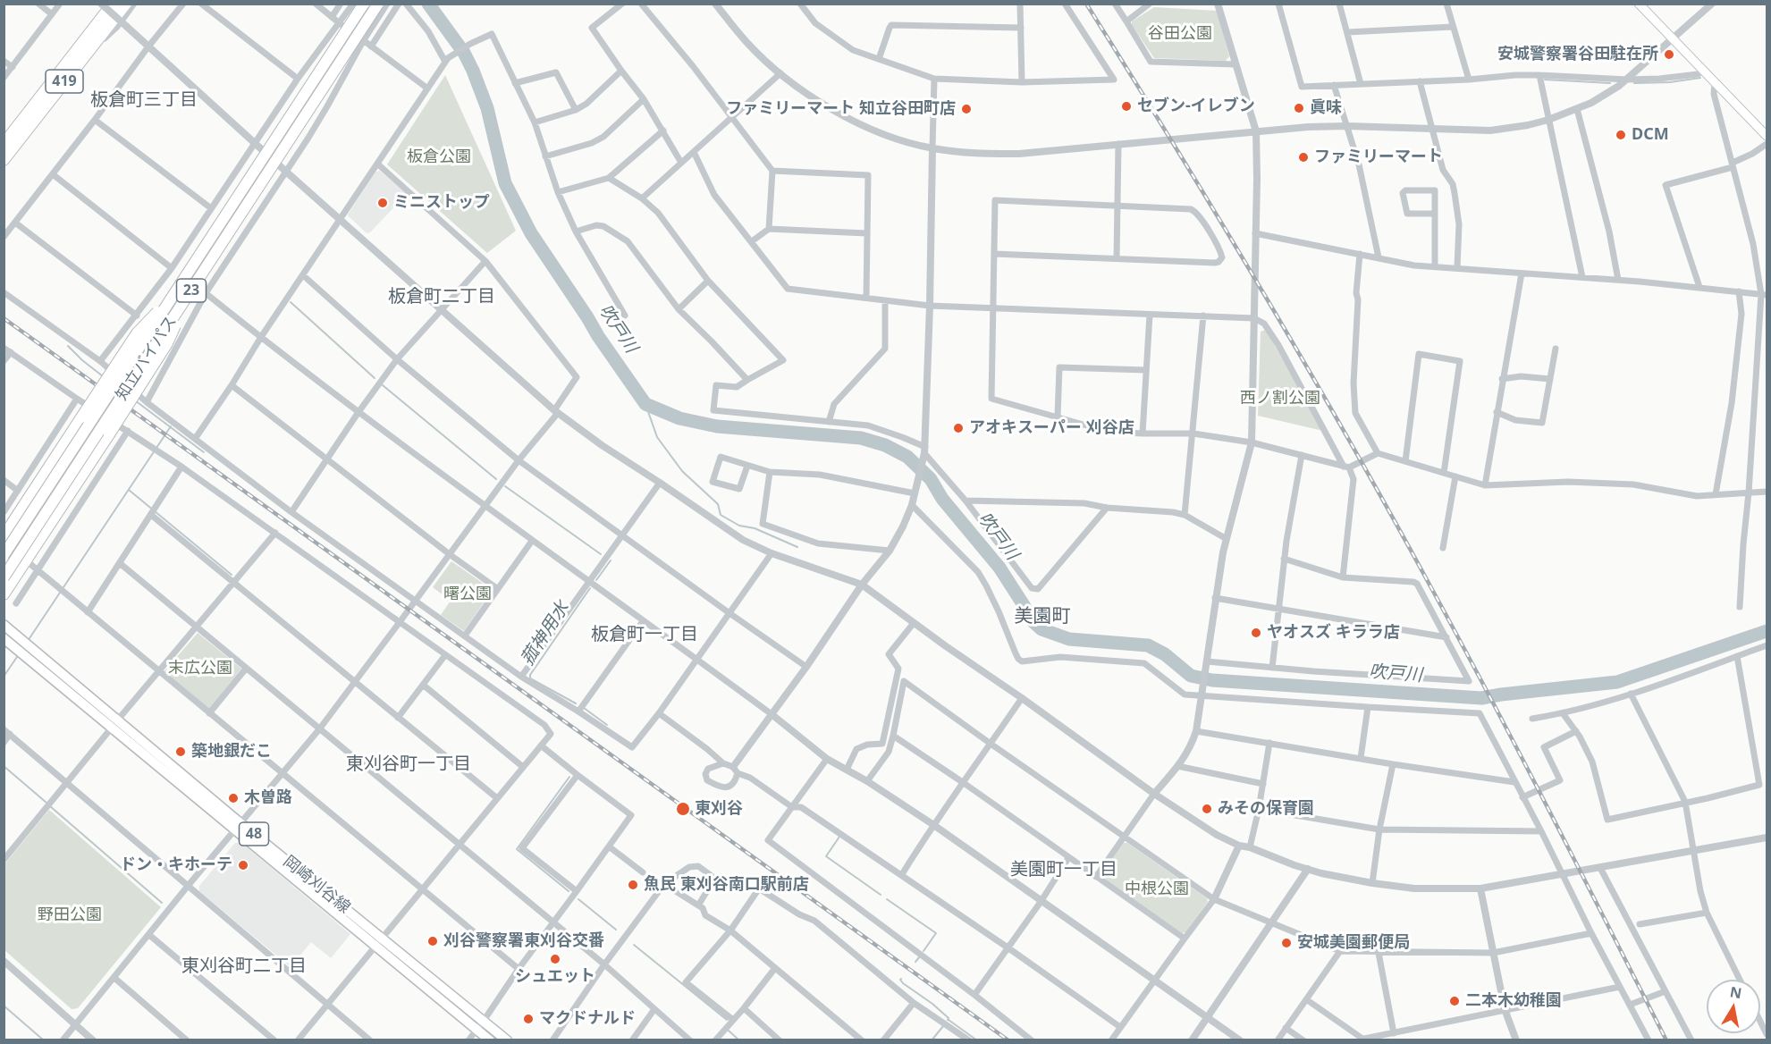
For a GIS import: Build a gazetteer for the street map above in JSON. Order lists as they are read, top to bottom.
{
  "streets": {
    "highway": ["419", "23", "知立バイパス"],
    "main road": ["48", "岡崎刈谷線"]
  },
  "districts": [
    "板倉町三丁目",
    "板倉町二丁目",
    "美園町",
    "板倉町一丁目",
    "東刈谷町一丁目",
    "美園町一丁目",
    "東刈谷町二丁目"
  ],
  "water": ["吹戸川", "菰神用水"],
  "parks": [
    "谷田公園",
    "板倉公園",
    "西ノ割公園",
    "曙公園",
    "末広公園",
    "中根公園",
    "野田公園"
  ],
  "places": [
    "安城警察署谷田駐在所",
    "セブン-イレブン",
    "眞味",
    "ファミリーマート 知立谷田町店",
    "DCM",
    "ファミリーマート",
    "ミニストップ",
    "アオキスーパー 刈谷店",
    "ヤオスズ キララ店",
    "築地銀だこ",
    "木曽路",
    "東刈谷",
    "みその保育園",
    "ドン・キホーテ",
    "魚民 東刈谷南口駅前店",
    "刈谷警察署東刈谷交番",
    "安城美園郵便局",
    "シュエット",
    "二本木幼稚園",
    "マクドナルド"
  ],
  "north": "top"
}
